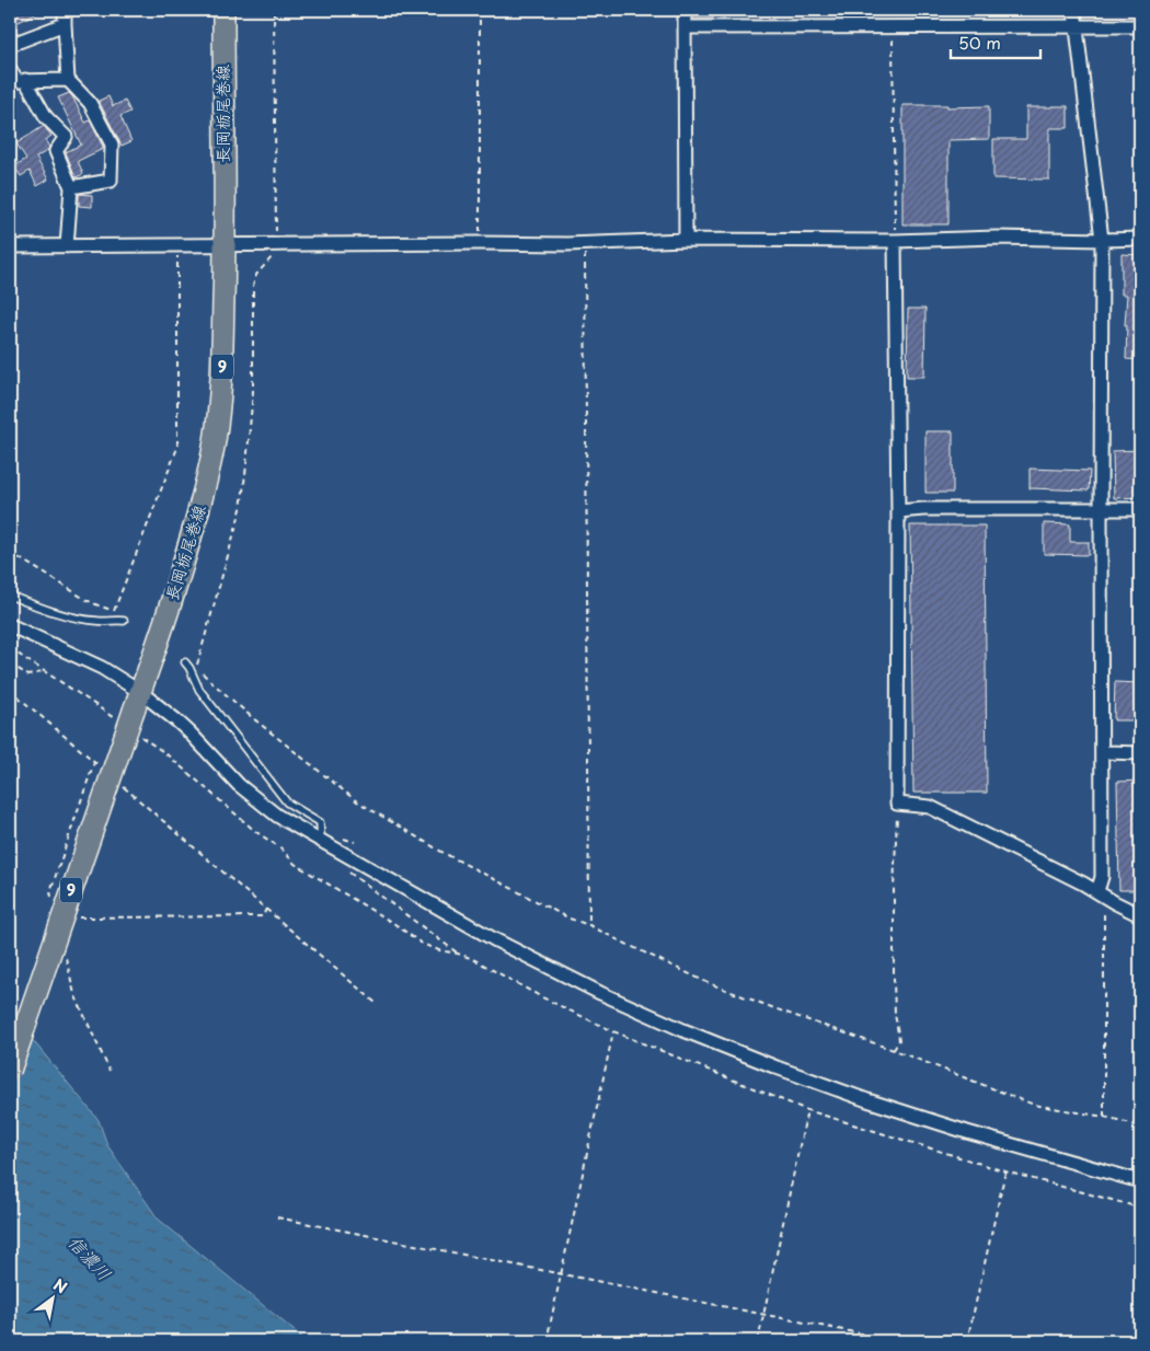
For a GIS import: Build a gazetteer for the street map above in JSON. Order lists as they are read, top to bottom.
{
  "streets": {
    "main road": ["長岡栃尾巻線", "9"]
  },
  "water": ["信濃川"],
  "scale_bar": "50 m",
  "north": "top right"
}
